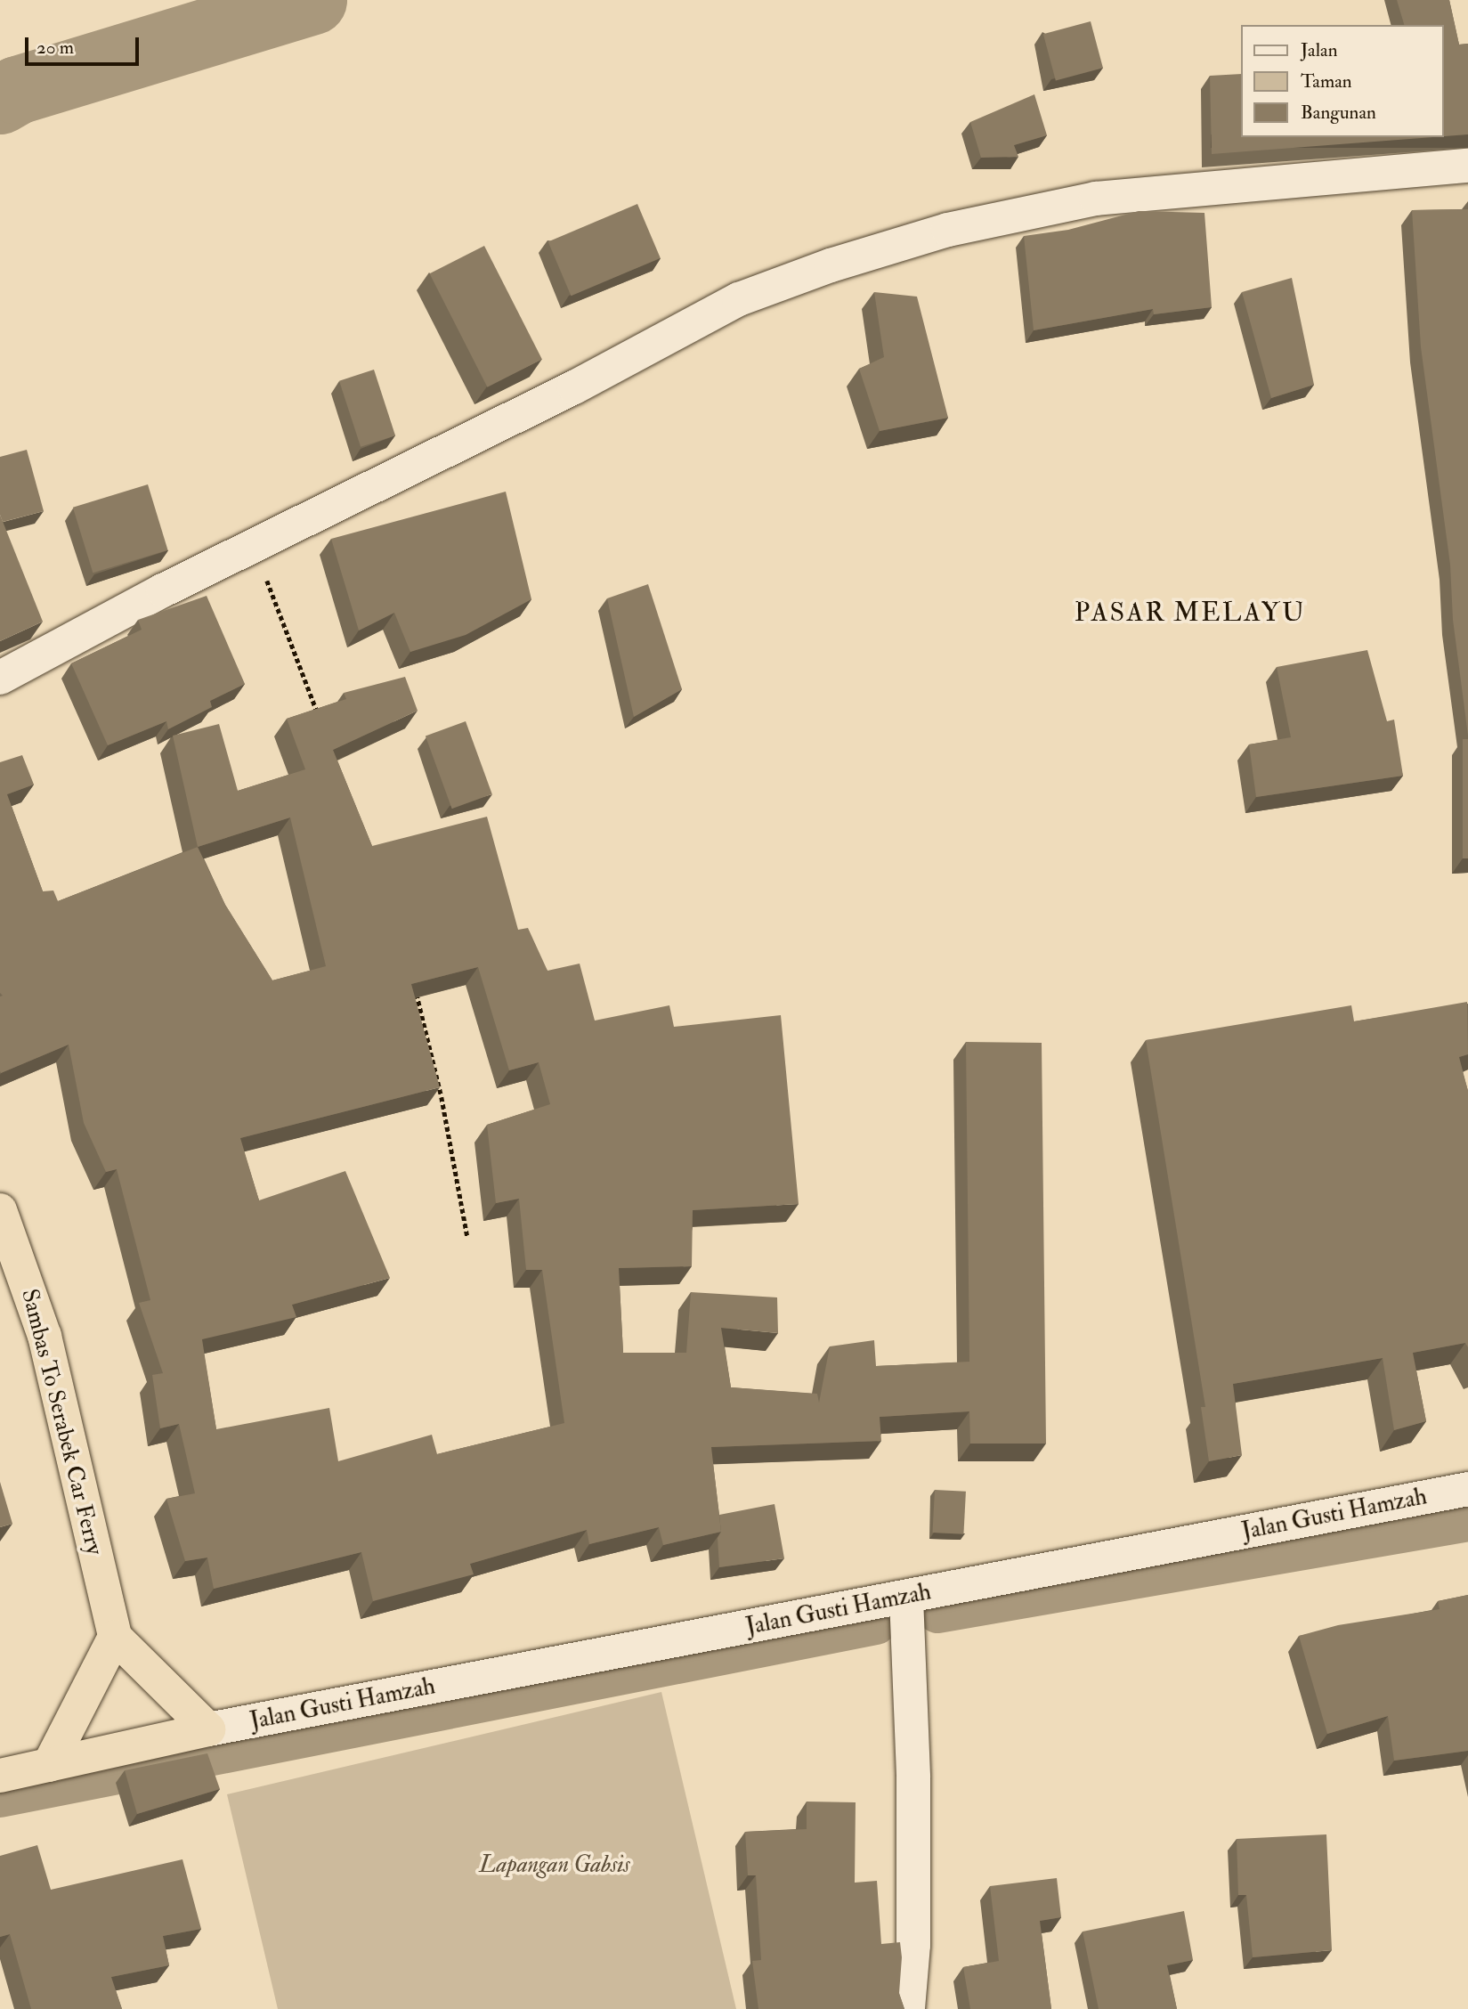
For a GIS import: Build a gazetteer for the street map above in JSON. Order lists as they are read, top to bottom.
{
  "streets": {
    "highway": ["Sambas To Serabek Car Ferry"],
    "street": ["Jalan Gusti Hamzah"]
  },
  "districts": ["PASAR MELAYU"],
  "parks": ["Lapangan Gabsis"],
  "legend": ["Jalan", "Taman", "Bangunan"],
  "scale_bar": "20 m"
}
